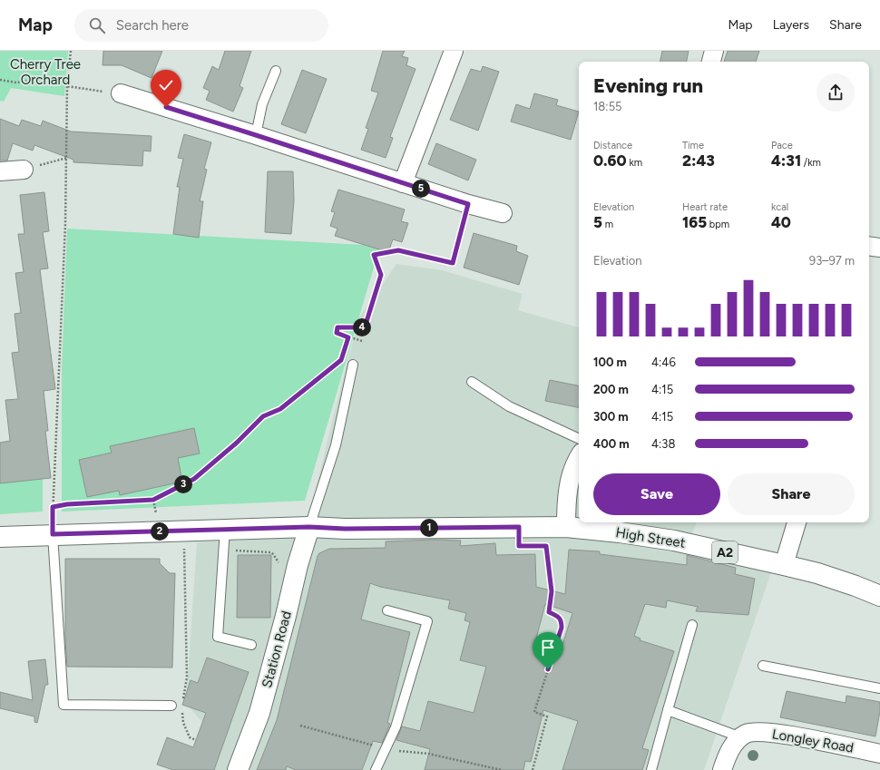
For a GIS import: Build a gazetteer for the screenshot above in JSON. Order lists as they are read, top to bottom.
{
  "streets": {
    "main road": ["High Street", "A2", "Station Road"],
    "street": ["Longley Road"]
  },
  "crossings": [
    ["High Street", "Station Road"]
  ],
  "parks": ["Cherry Tree Orchard"],
  "page": {
    "header": "Map",
    "search": "Search here",
    "nav": ["Map", "Layers", "Share"],
    "heading": ["Evening run", "18:55"],
    "stats": [
      ["Distance", "0.60 km"],
      ["Time", "2:43"],
      ["Pace", "4:31 /km"],
      ["Elevation", "5 m"],
      ["Heart rate", "165 bpm"],
      ["kcal", "40"]
    ],
    "pins": [
      "5",
      "4",
      "3",
      "1",
      "2"
    ],
    "chart": ["Elevation", "93–97 m"],
    "list": [
      {
        "name": "100 m",
        "note": "4:46"
      },
      {
        "name": "200 m",
        "note": "4:15"
      },
      {
        "name": "300 m",
        "note": "4:15"
      },
      {
        "name": "400 m",
        "note": "4:38"
      }
    ],
    "buttons": ["Save", "Share"]
  }
}
